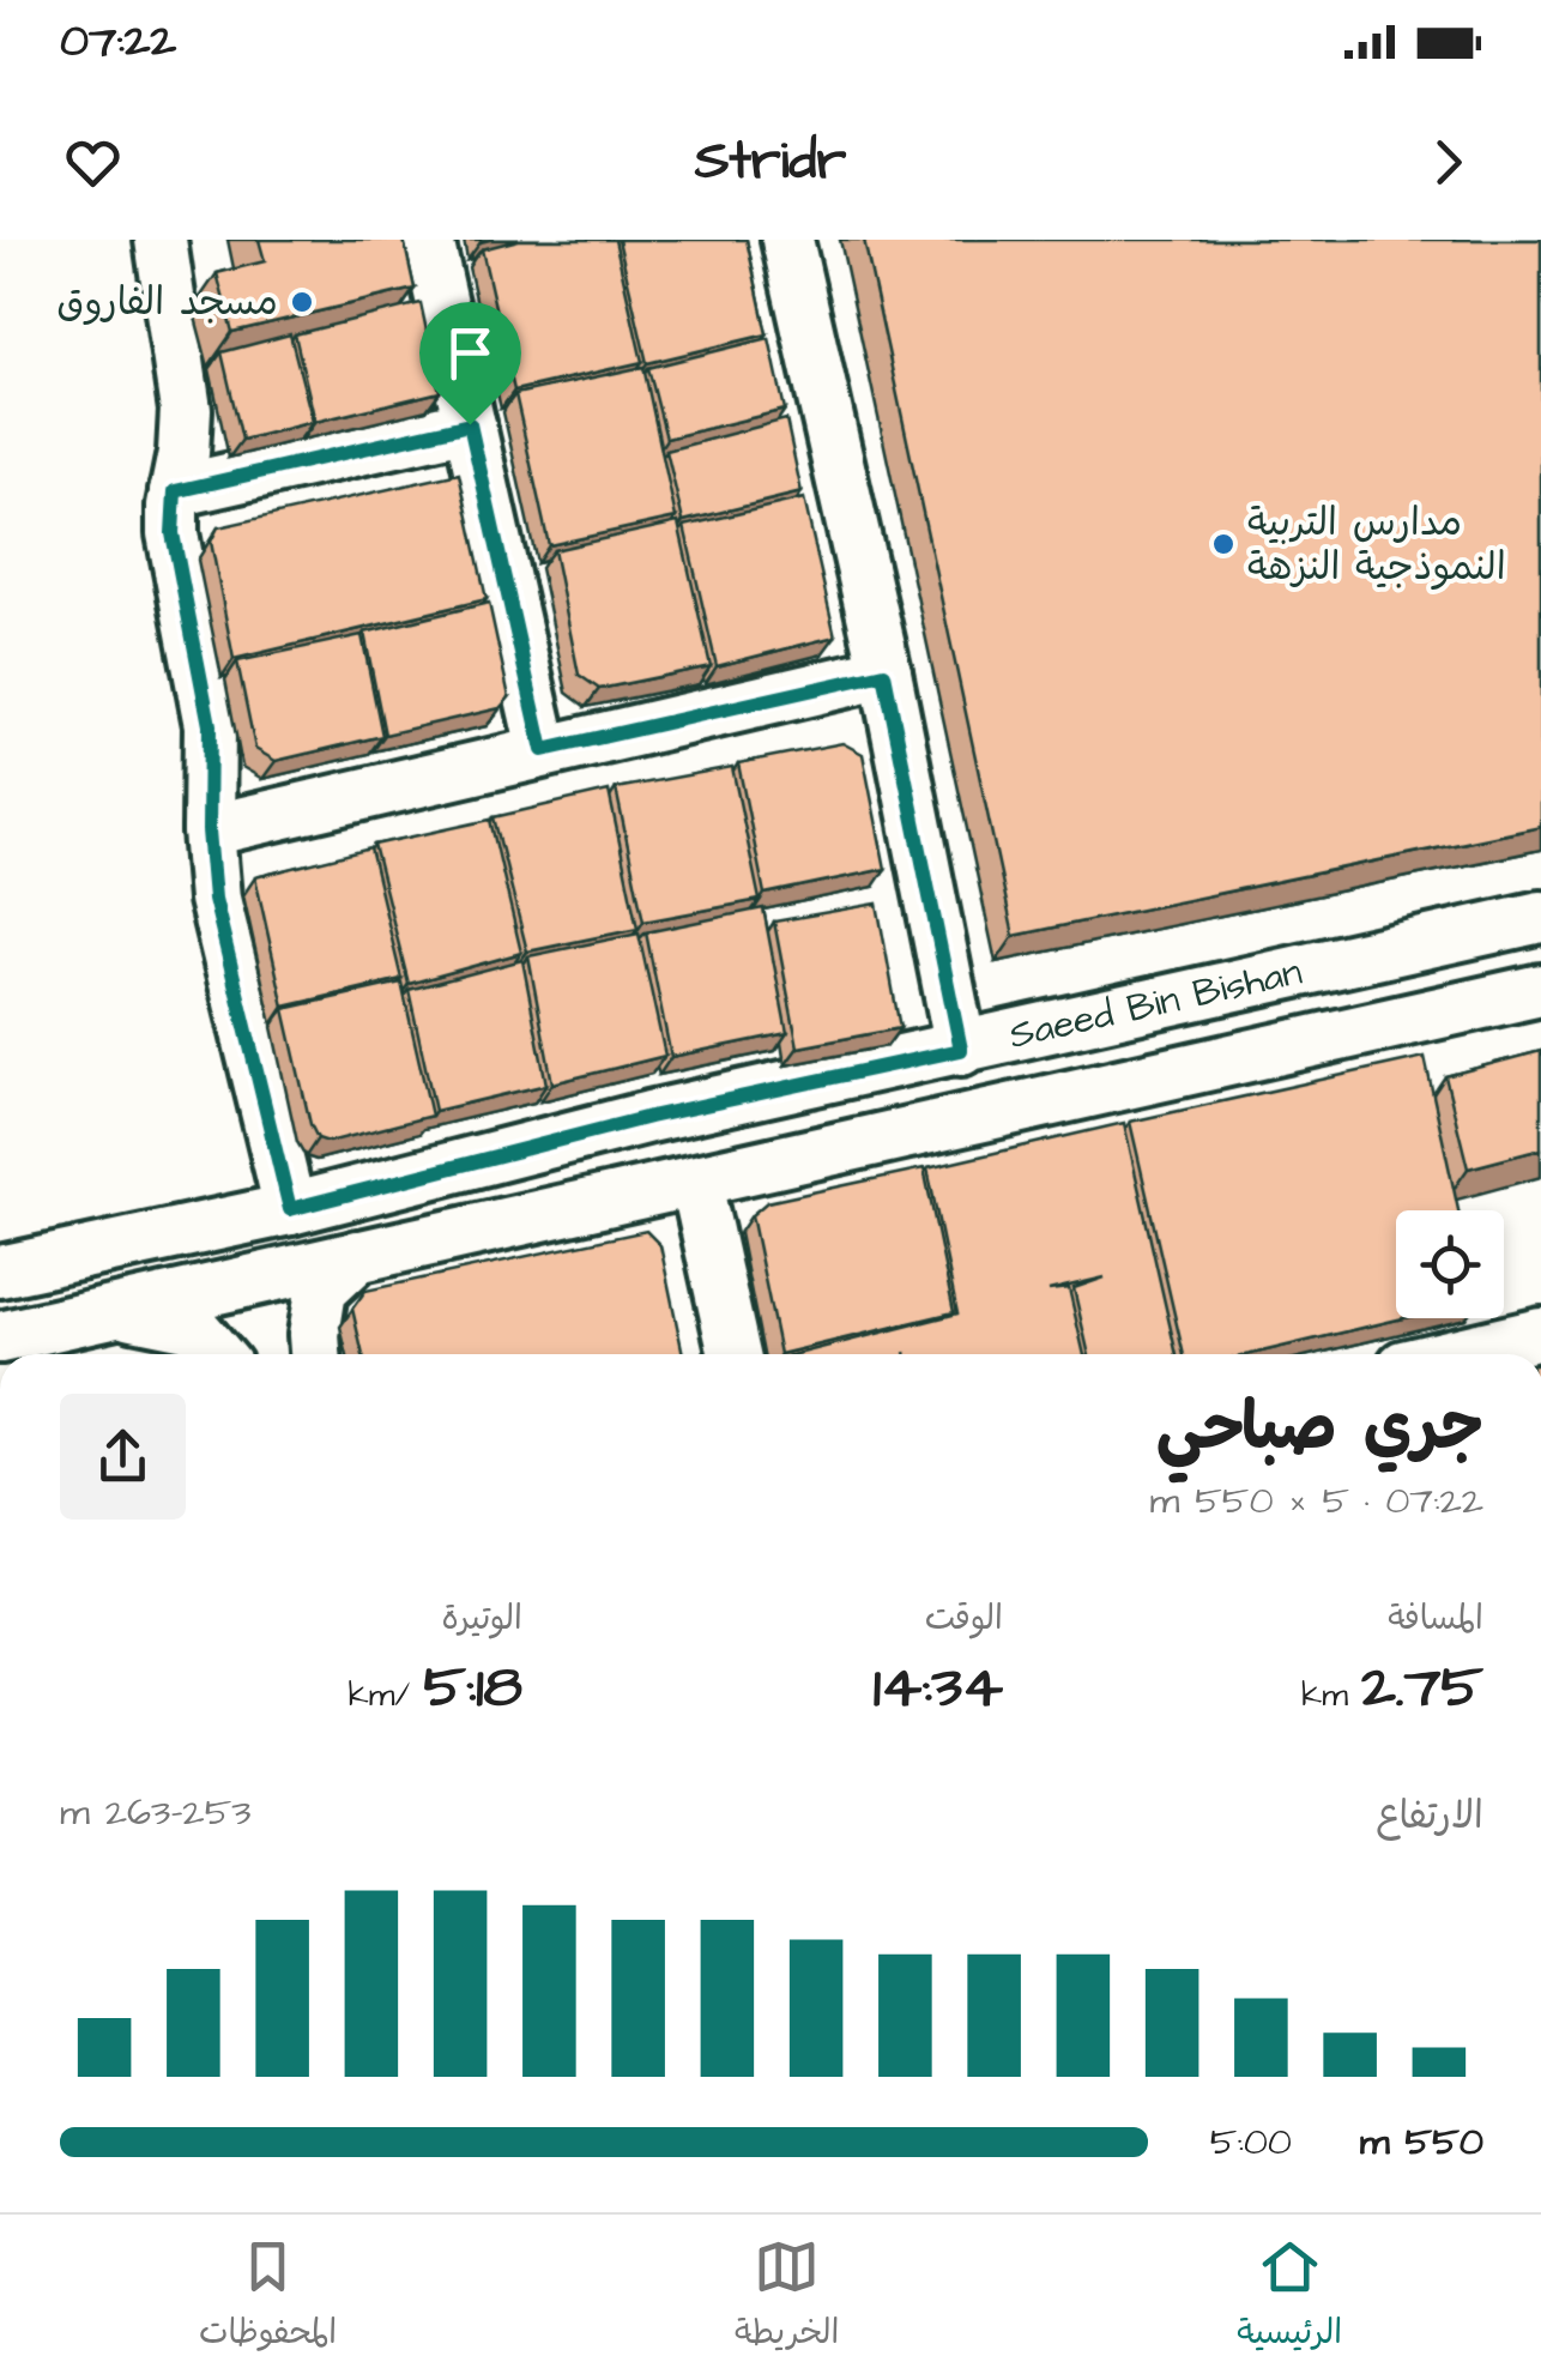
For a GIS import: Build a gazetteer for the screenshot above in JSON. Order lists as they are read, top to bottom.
{
  "streets": {
    "street": ["Saeed Bin Bishan"]
  },
  "places": ["مسجد الفاروق", "مدارس التربية النموذجية النزهة"],
  "page": {
    "status": "07:22",
    "header": "Stridr",
    "heading": ["جري صباحي", "07:22 · 5 × 550 m"],
    "stats": [
      ["المسافة", "2.75 km"],
      ["الوقت", "14:34"],
      ["الوتيرة", "5:18 /km"]
    ],
    "chart": ["الارتفاع", "253–263 m"],
    "list": [
      {
        "name": "550 m",
        "note": "5:00"
      }
    ],
    "tabs": ["الرئيسية", "الخريطة", "المحفوظات"]
  }
}
